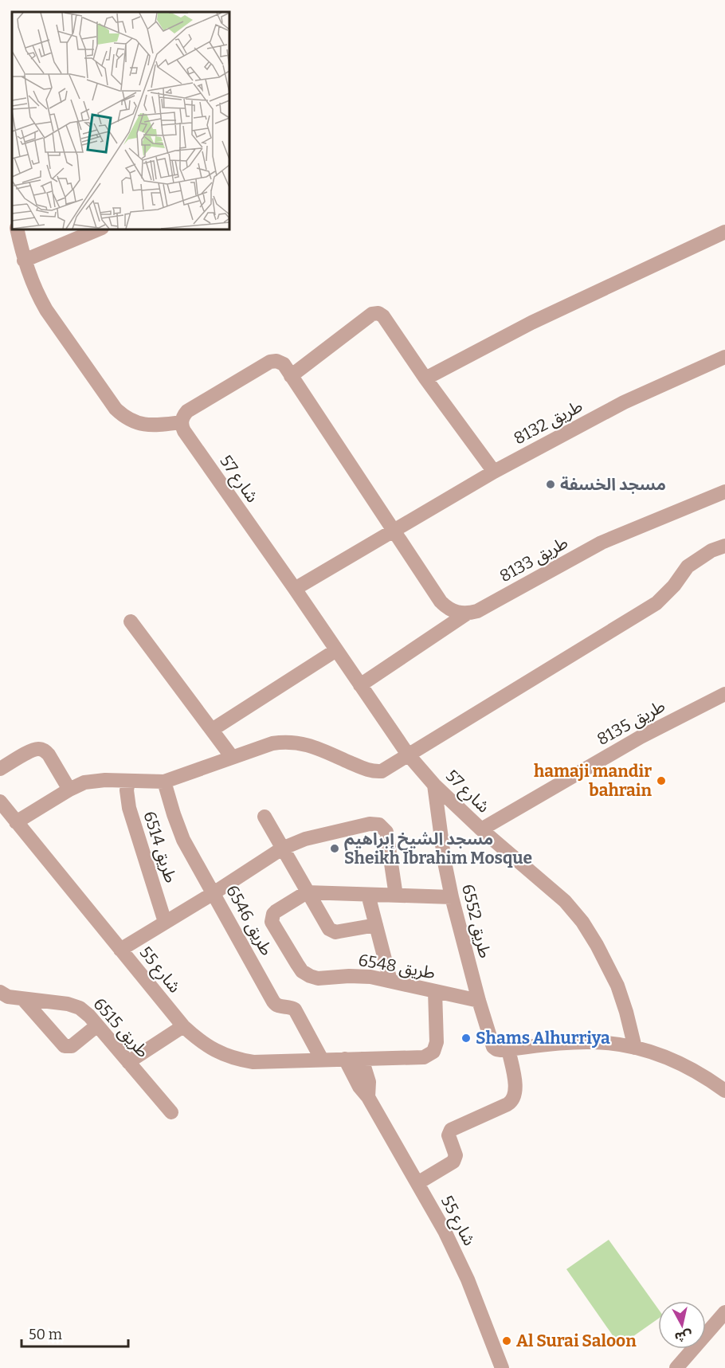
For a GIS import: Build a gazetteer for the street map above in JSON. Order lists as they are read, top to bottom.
{
  "streets": {
    "street": [
      "طريق 8132",
      "شارع 57",
      "طريق 8133",
      "طريق 8135",
      "طريق 6514",
      "طريق 6546",
      "طريق 6552",
      "طريق 6548",
      "شارع 55",
      "طريق 6515"
    ]
  },
  "crossings": [
    ["طريق 8132", "شارع 57"],
    ["شارع 57", "طريق 8133"],
    ["شارع 57", "طريق 8135"],
    ["شارع 57", "طريق 6552"],
    ["طريق 6546", "شارع 55"],
    ["طريق 6552", "طريق 6548"],
    ["طريق 6548", "شارع 55"]
  ],
  "places": [
    "مسجد الخسفة",
    "hamaji mandir bahrain",
    "مسجد الشيخ إبراهيم Sheikh Ibrahim Mosque",
    "Shams Alhurriya",
    "Al Surai Saloon"
  ],
  "scale_bar": "50 m",
  "north": "bottom"
}
